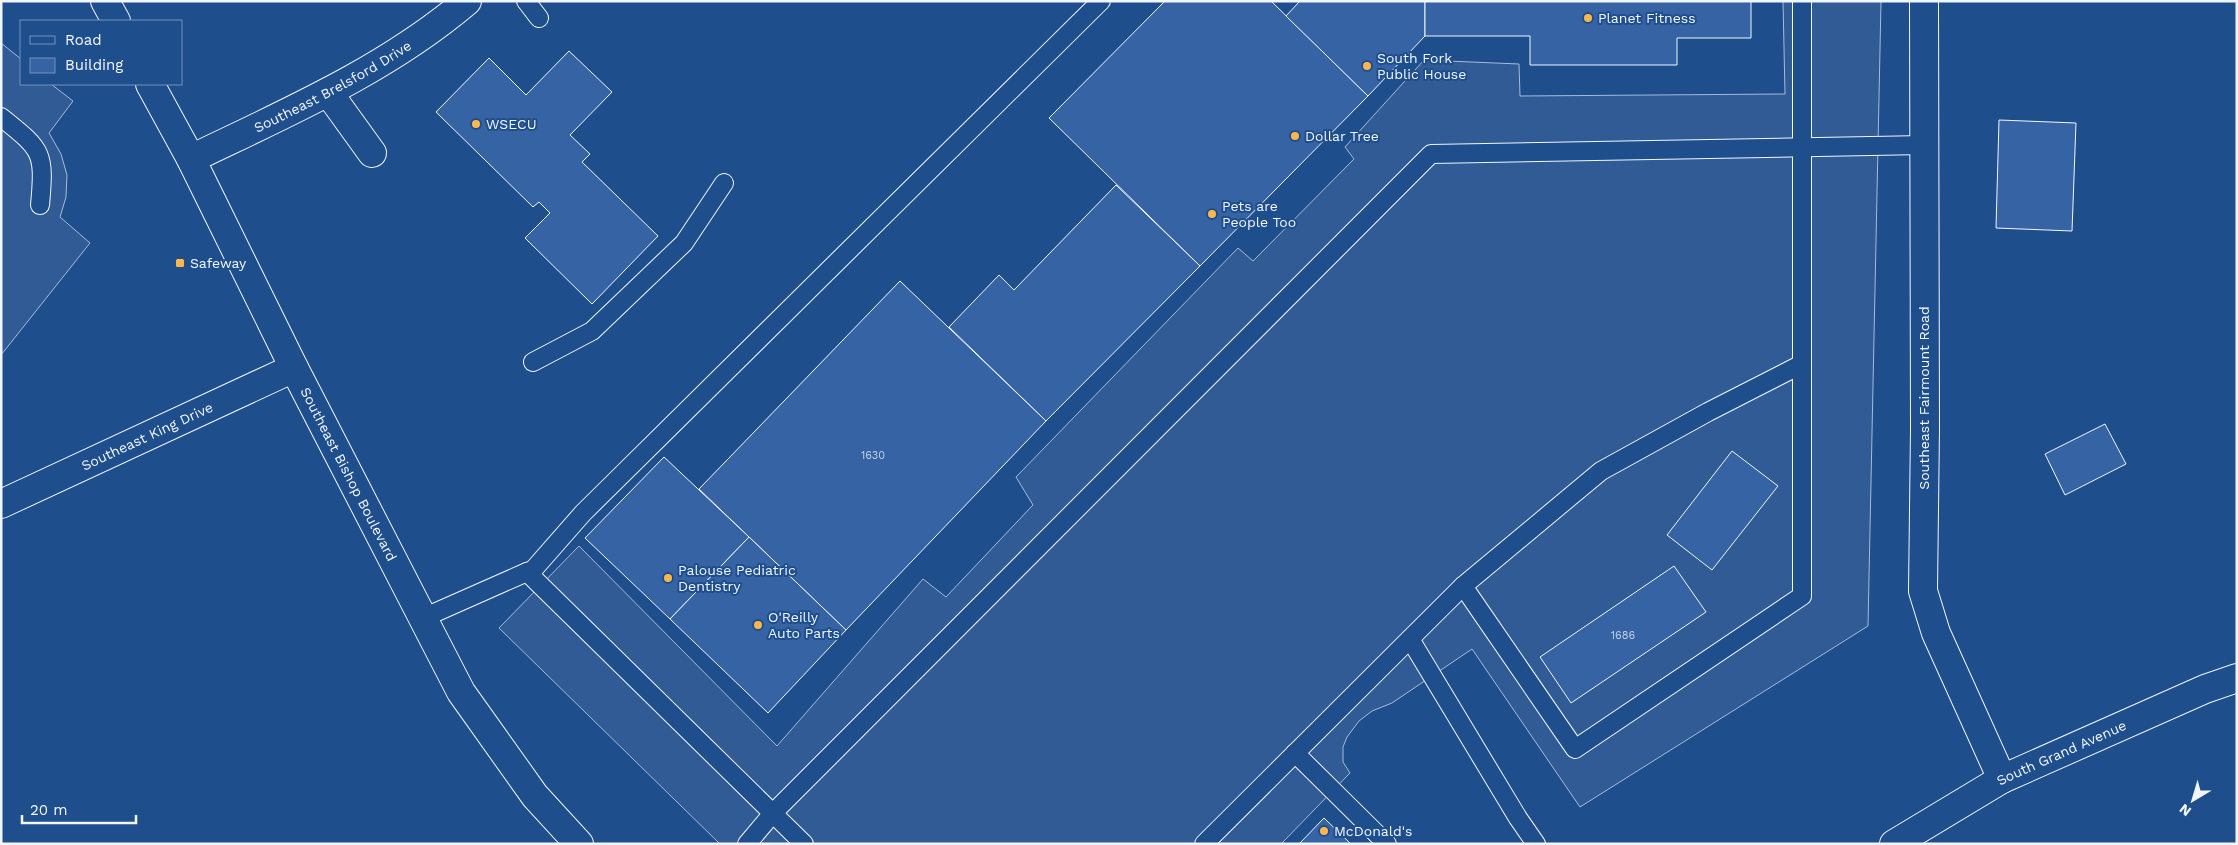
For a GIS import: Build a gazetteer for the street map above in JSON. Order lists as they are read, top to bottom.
{
  "streets": {
    "street": [
      "Southeast Brelsford Drive",
      "Southeast Fairmount Road",
      "Southeast King Drive",
      "Southeast Bishop Boulevard",
      "South Grand Avenue"
    ]
  },
  "crossings": [
    ["Southeast Brelsford Drive", "Southeast Bishop Boulevard"],
    ["Southeast Fairmount Road", "South Grand Avenue"],
    ["Southeast King Drive", "Southeast Bishop Boulevard"]
  ],
  "places": {
    "other": [
      "Planet Fitness",
      "South Fork Public House",
      "WSECU",
      "Dollar Tree",
      "Pets are People Too",
      "Palouse Pediatric Dentistry",
      "O'Reilly Auto Parts",
      "McDonald's"
    ],
    "transit": ["Safeway"]
  },
  "house_numbers": ["1630", "1686"],
  "legend": ["Road", "Building"],
  "scale_bar": "20 m",
  "north": "bottom left"
}
